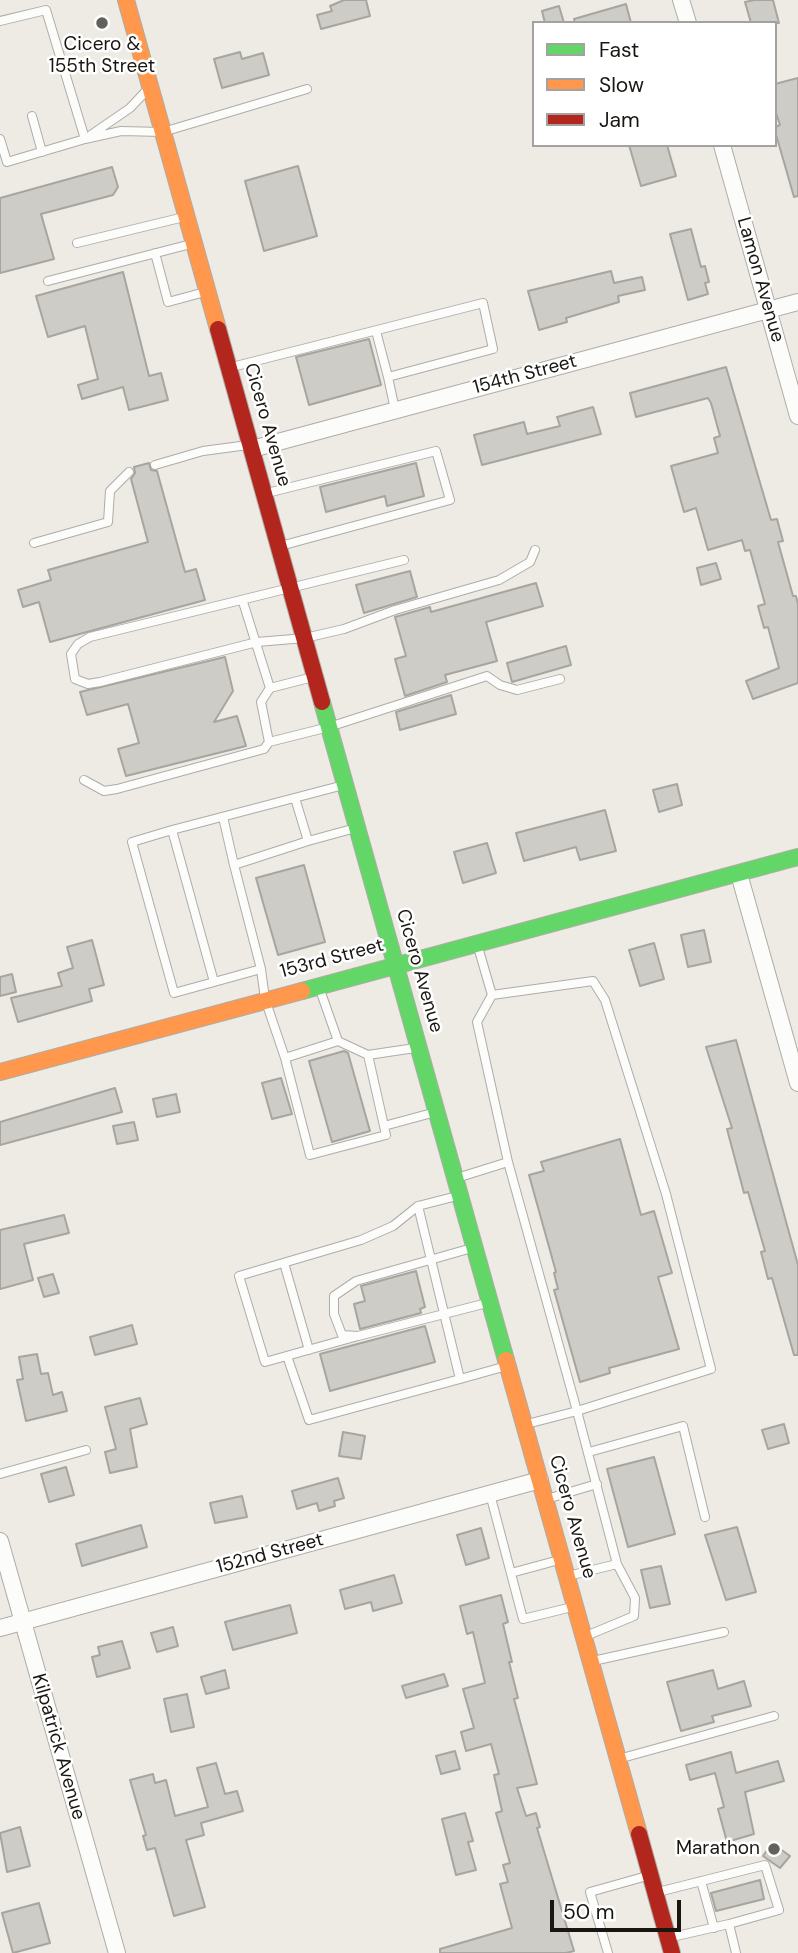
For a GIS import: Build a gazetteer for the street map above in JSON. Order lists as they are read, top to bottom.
{
  "streets": {
    "main road": ["Cicero Avenue", "153rd Street"],
    "street": [
      "Lamon Avenue",
      "154th Street",
      "152nd Street",
      "Kilpatrick Avenue"
    ]
  },
  "crossings": [
    ["Lamon Avenue", "154th Street"],
    ["154th Street", "Cicero Avenue"],
    ["Cicero Avenue", "153rd Street"],
    ["Cicero Avenue", "152nd Street"],
    ["152nd Street", "Kilpatrick Avenue"]
  ],
  "places": ["Cicero & 155th Street", "Marathon"],
  "legend": ["Fast", "Slow", "Jam"],
  "scale_bar": "50 m"
}
